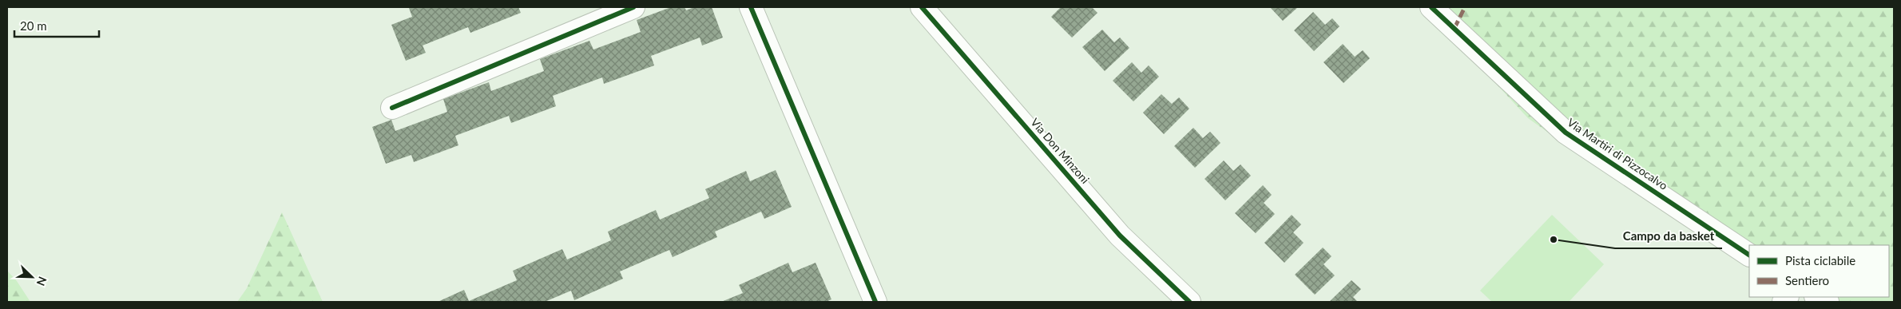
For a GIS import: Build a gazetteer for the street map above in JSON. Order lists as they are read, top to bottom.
{
  "streets": {
    "street": ["Via Don Minzoni", "Via Martiri di Pizzocalvo"]
  },
  "places": ["Campo da basket"],
  "legend": ["Pista ciclabile", "Sentiero"],
  "scale_bar": "20 m",
  "north": "bottom right"
}
